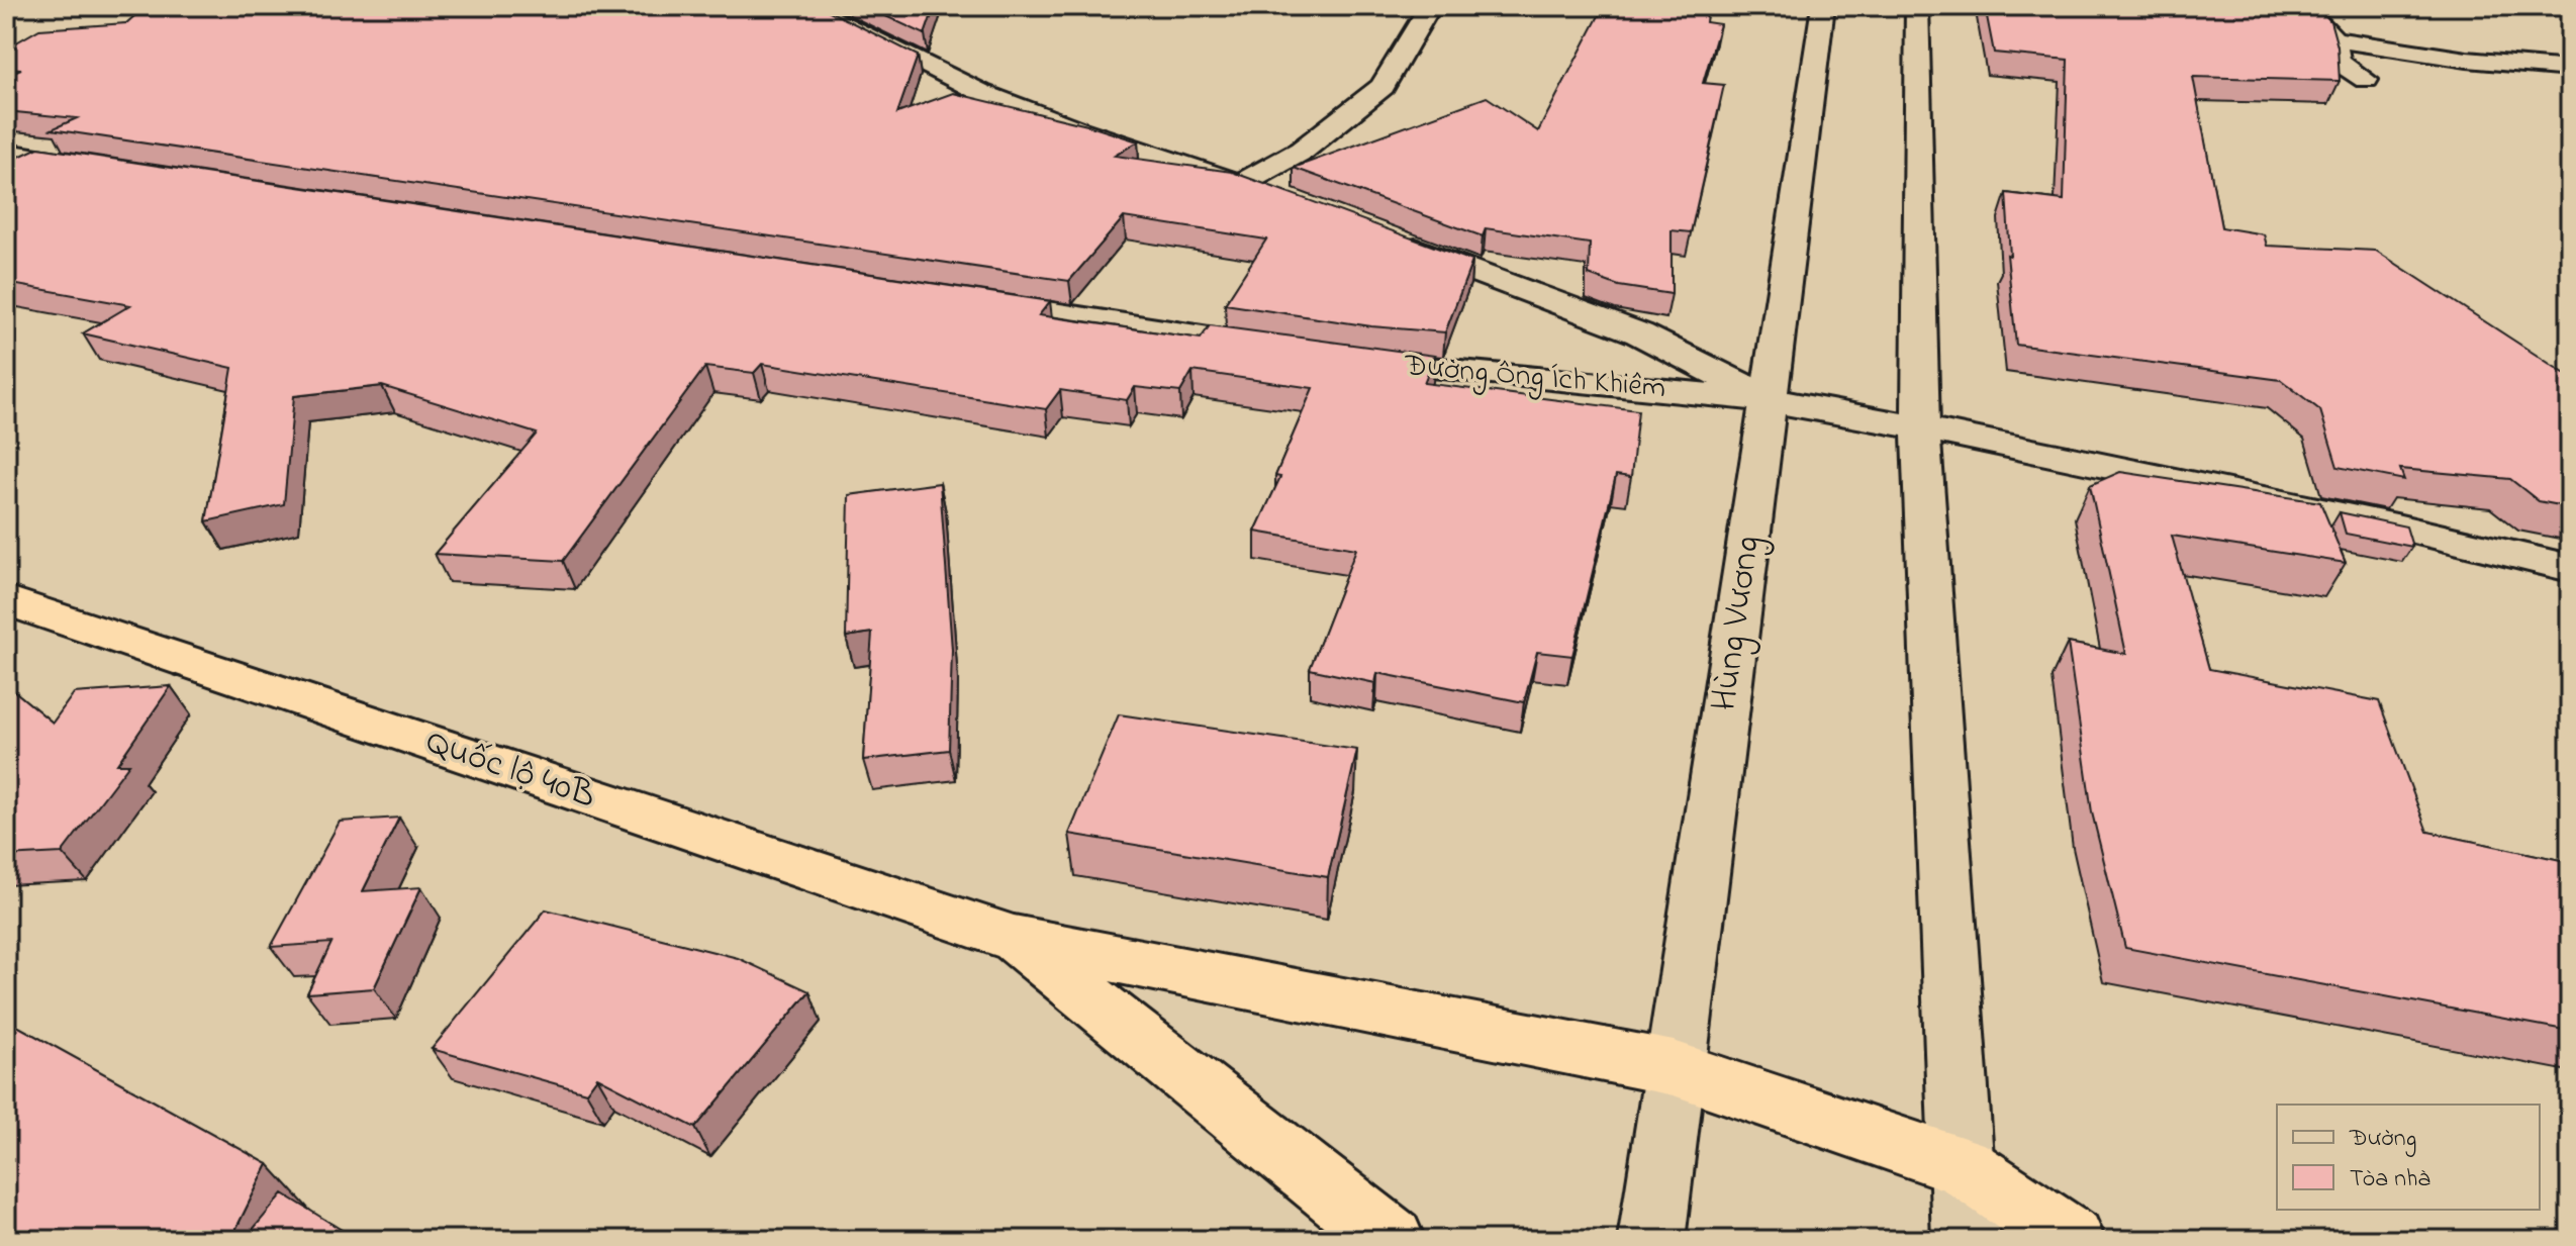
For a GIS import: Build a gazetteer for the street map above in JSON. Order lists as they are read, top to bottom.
{
  "streets": {
    "highway": ["Quốc lộ 40B"],
    "street": ["Đường Ông Ích Khiêm", "Hùng Vương"]
  },
  "crossings": [
    ["Đường Ông Ích Khiêm", "Hùng Vương"]
  ],
  "legend": ["Đường", "Tòa nhà"]
}
